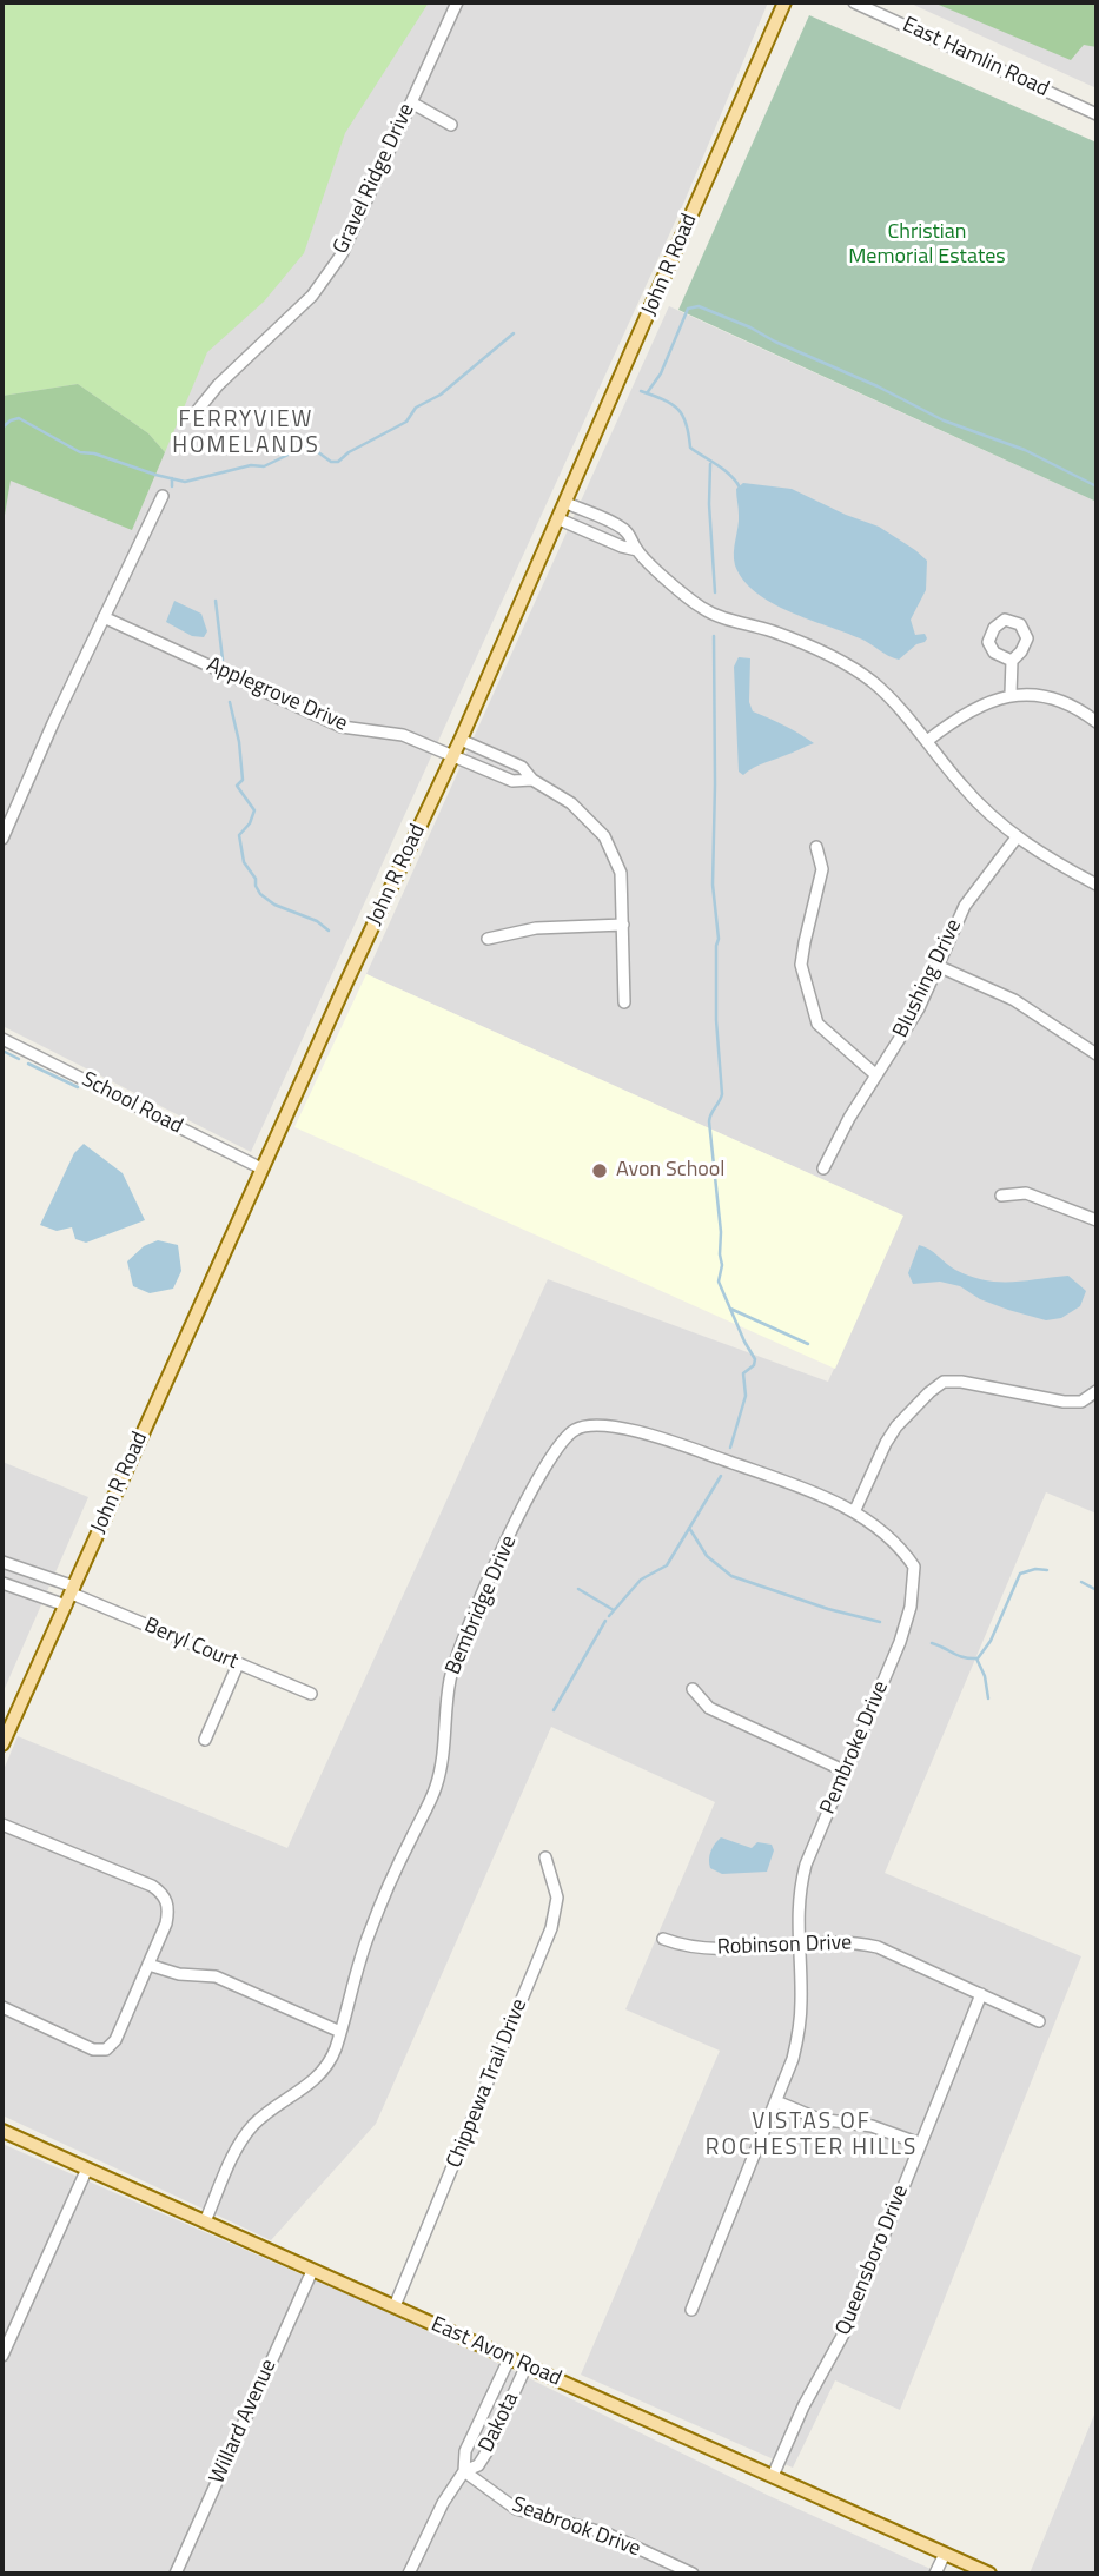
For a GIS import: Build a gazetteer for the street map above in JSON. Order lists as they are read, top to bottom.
{
  "streets": {
    "main road": ["John R Road", "East Avon Road"],
    "street": [
      "East Hamlin Road",
      "Gravel Ridge Drive",
      "Applegrove Drive",
      "Blushing Drive",
      "School Road",
      "Bembridge Drive",
      "Beryl Court",
      "Pembroke Drive",
      "Robinson Drive",
      "Chippewa Trail Drive",
      "Queensboro Drive",
      "Willard Avenue",
      "Dakota",
      "Seabrook Drive"
    ]
  },
  "crossings": [
    ["John R Road", "Applegrove Drive"],
    ["John R Road", "School Road"],
    ["John R Road", "Beryl Court"],
    ["Bembridge Drive", "Pembroke Drive"],
    ["Bembridge Drive", "East Avon Road"],
    ["Pembroke Drive", "Robinson Drive"],
    ["Robinson Drive", "Queensboro Drive"],
    ["Chippewa Trail Drive", "East Avon Road"],
    ["Queensboro Drive", "East Avon Road"],
    ["East Avon Road", "Willard Avenue"],
    ["East Avon Road", "Dakota"],
    ["Dakota", "Seabrook Drive"]
  ],
  "districts": ["FERRYVIEW HOMELANDS", "VISTAS OF ROCHESTER HILLS"],
  "parks": ["Christian Memorial Estates"],
  "places": ["Avon School"]
}
